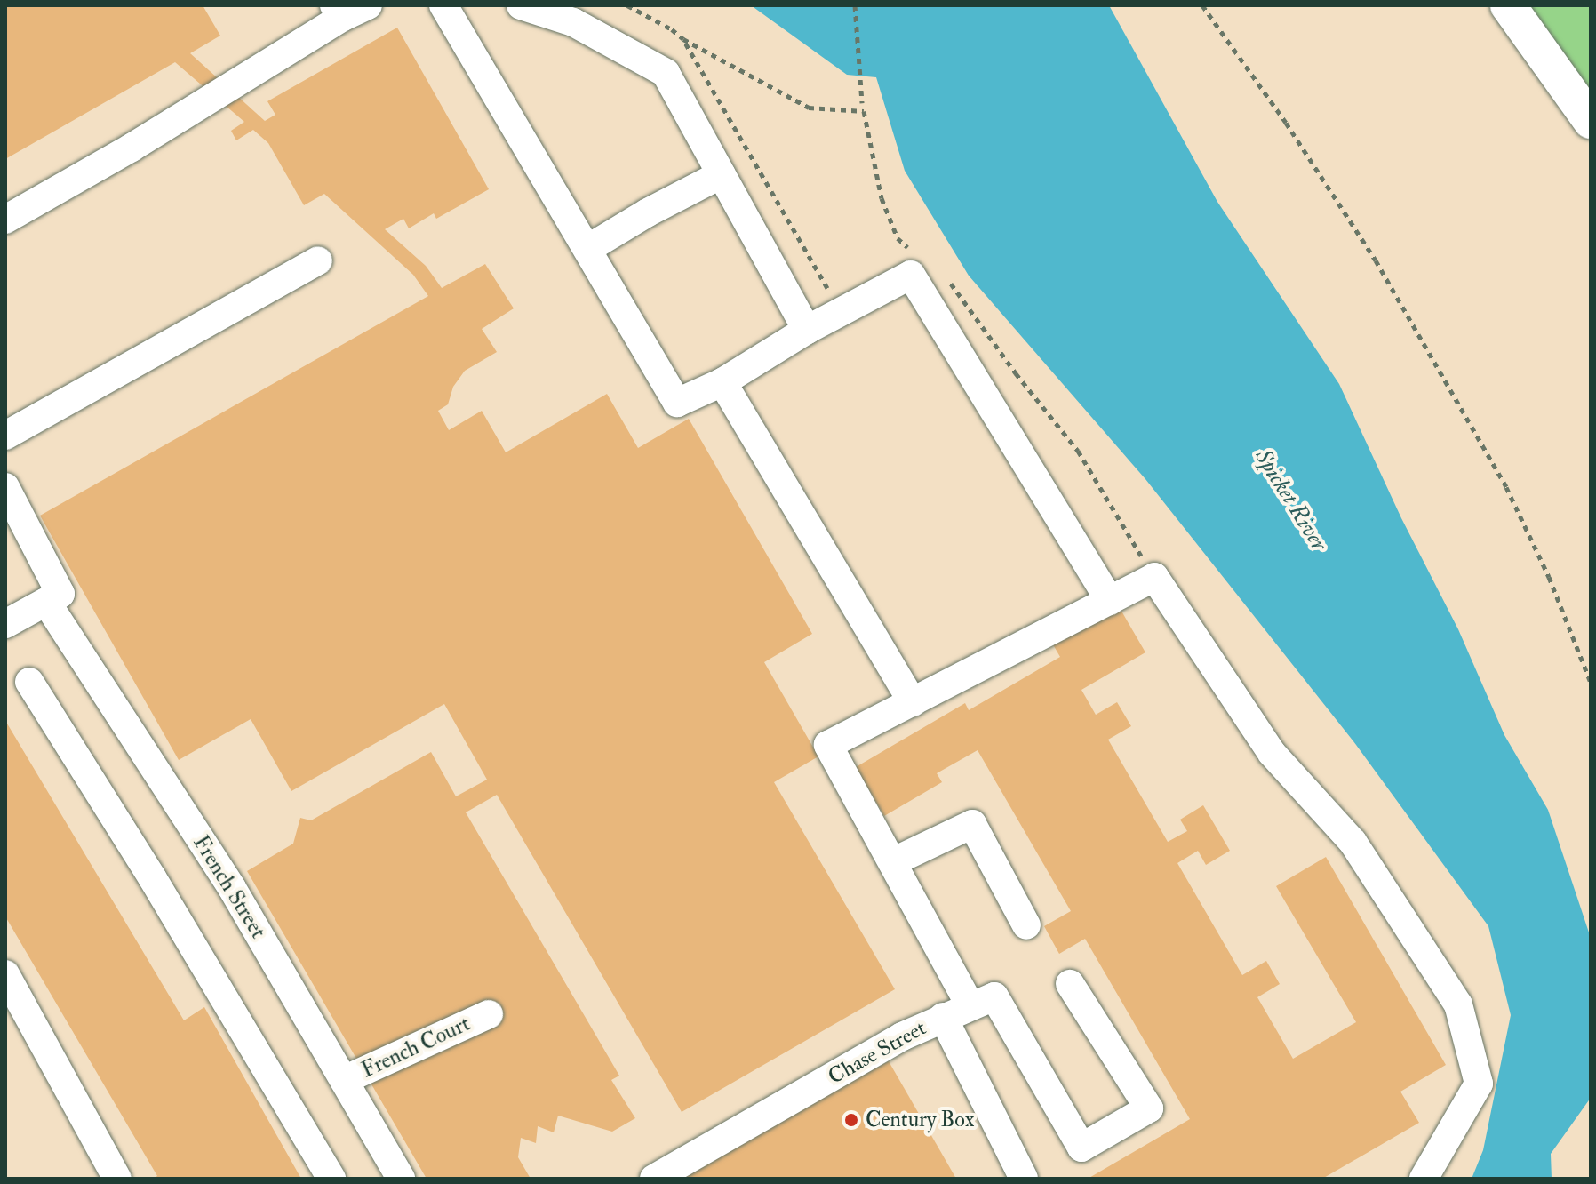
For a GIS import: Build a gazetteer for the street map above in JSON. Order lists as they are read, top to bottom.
{
  "streets": {
    "street": ["French Street", "French Court", "Chase Street"]
  },
  "crossings": [
    ["French Street", "French Court"]
  ],
  "water": ["Spicket River"],
  "places": ["Century Box"]
}
